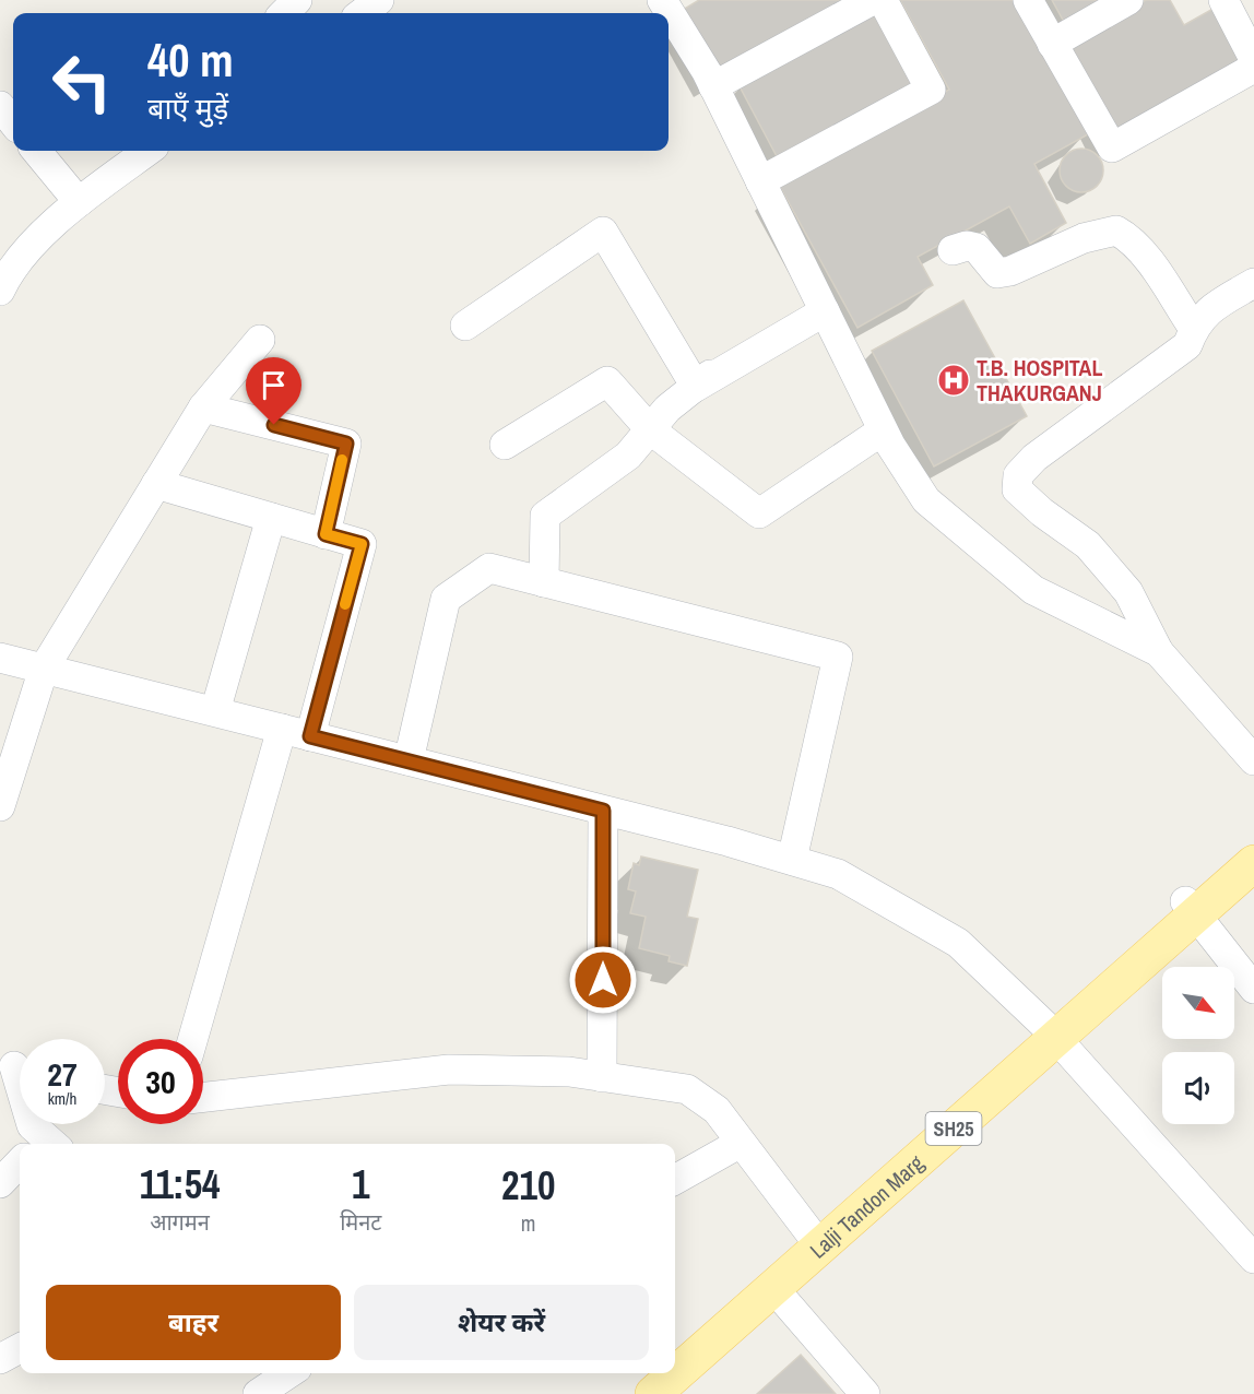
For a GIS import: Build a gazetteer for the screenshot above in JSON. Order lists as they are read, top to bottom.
{
  "streets": {
    "main road": ["SH25", "Lalji Tandon Marg"]
  },
  "places": {
    "hospital": ["T.B. HOSPITAL THAKURGANJ"]
  },
  "north": "bottom right",
  "page": {
    "turn": ["40 m", "बाएँ मुड़ें"],
    "speed": "27 km/h",
    "limit": "30",
    "eta": [
      "11:54",
      "आगमन",
      "1",
      "मिनट",
      "210",
      "m"
    ],
    "buttons": ["बाहर", "शेयर करें"]
  }
}
